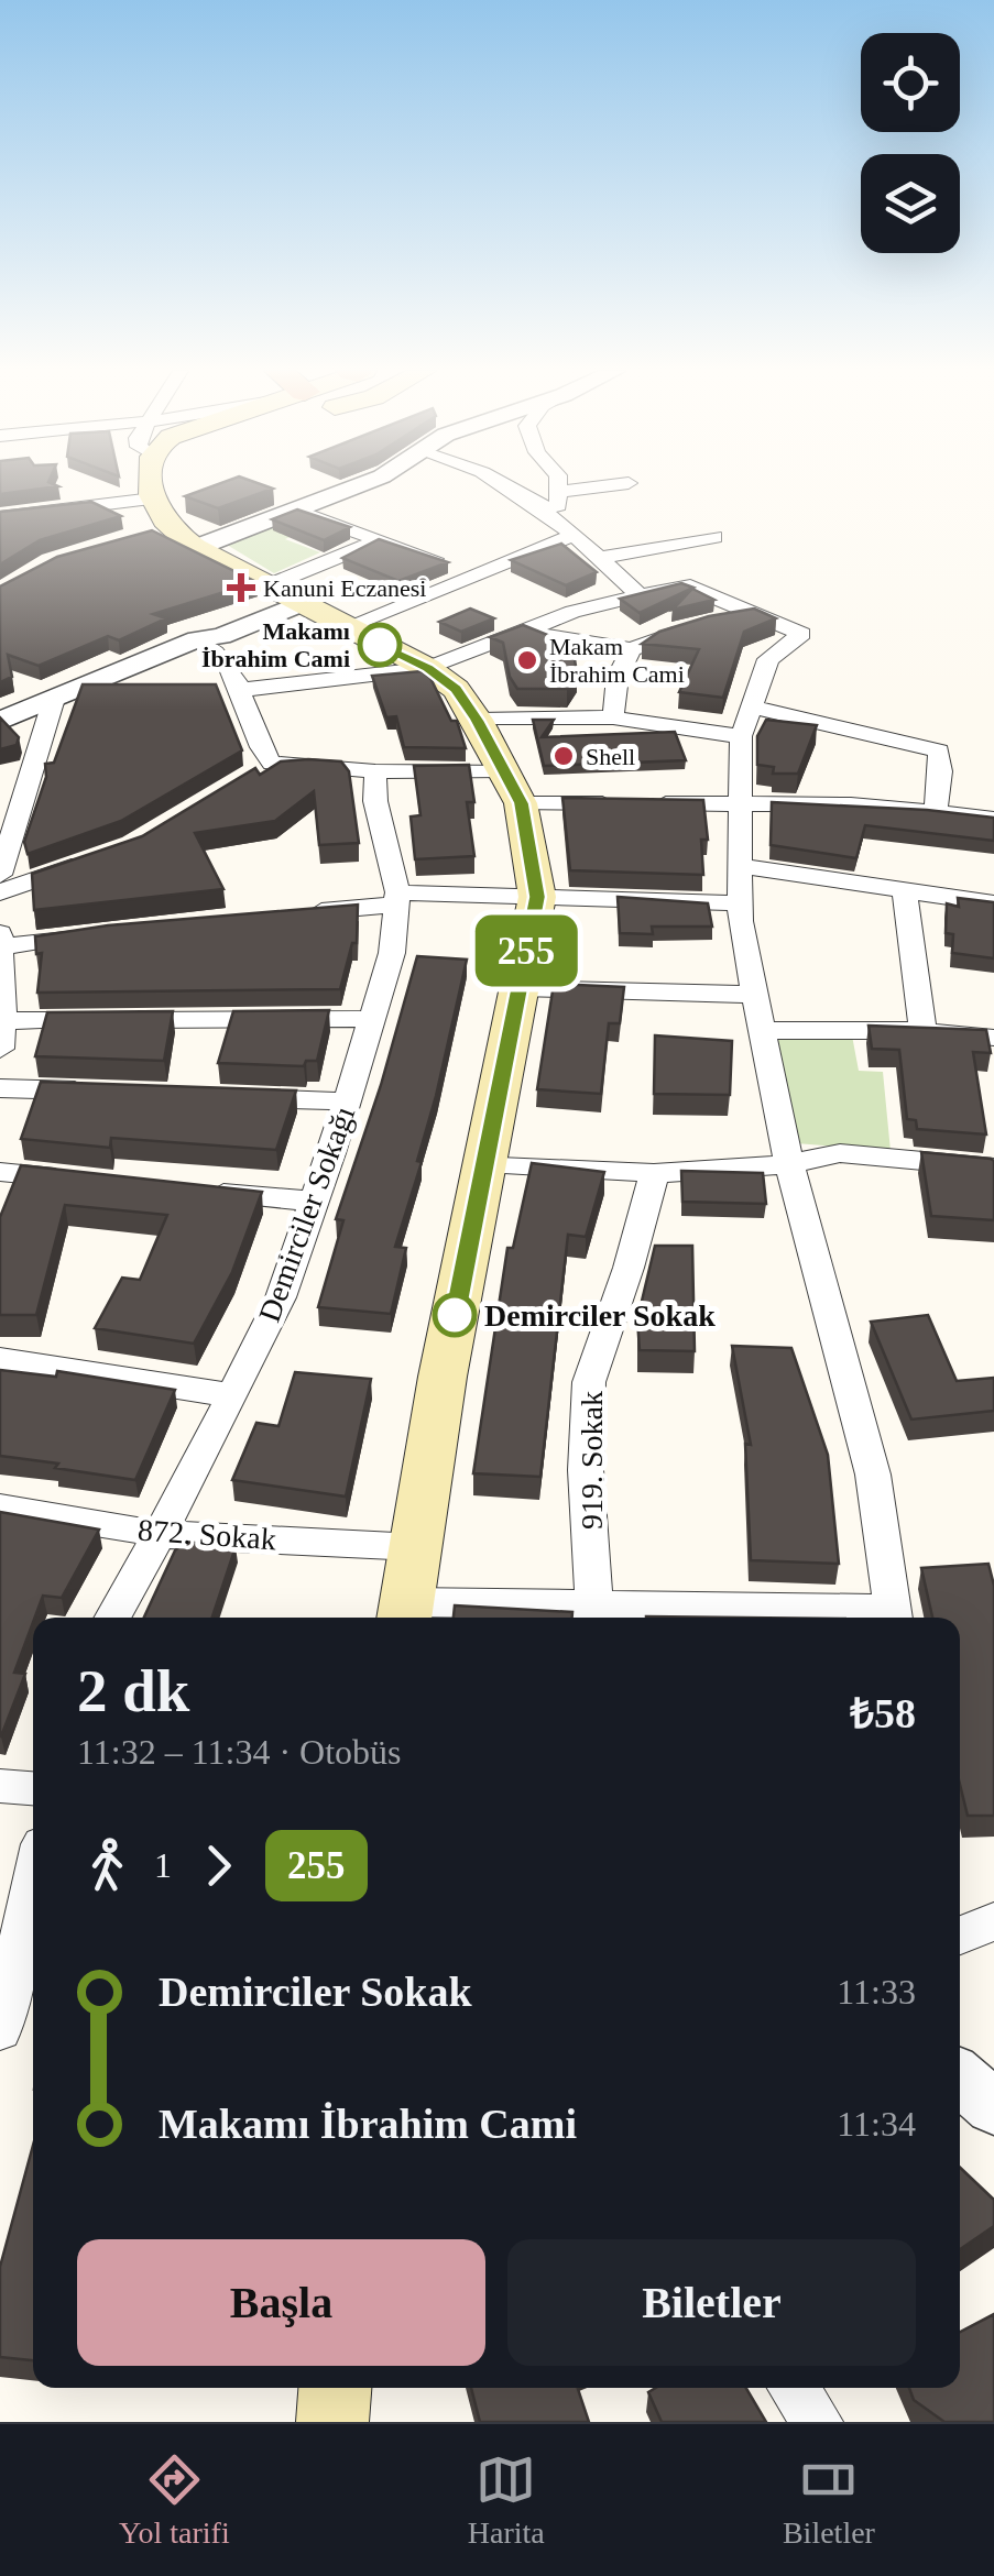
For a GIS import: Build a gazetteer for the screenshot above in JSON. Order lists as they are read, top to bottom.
{
  "streets": {
    "street": ["Demirciler Sokağı", "919. Sokak", "872. Sokak"]
  },
  "crossings": [
    ["Demirciler Sokağı", "872. Sokak"]
  ],
  "places": {
    "health": ["Kanuni Eczanesi"],
    "other": [
      "Makamı İbrahim Cami",
      "Makam İbrahim Cami",
      "Shell",
      "Demirciler Sokak"
    ]
  },
  "lines": ["bus line 255"],
  "page": {
    "on_map": "255",
    "heading": ["2 dk", "11:32 – 11:34 · Otobüs", "₺58"],
    "legs": ["1", "255"],
    "list": [
      {
        "name": "Demirciler Sokak",
        "value": "11:33"
      },
      {
        "name": "Makamı İbrahim Cami",
        "value": "11:34"
      }
    ],
    "buttons": ["Başla", "Biletler"],
    "tabs": ["Yol tarifi", "Harita", "Biletler"]
  }
}
